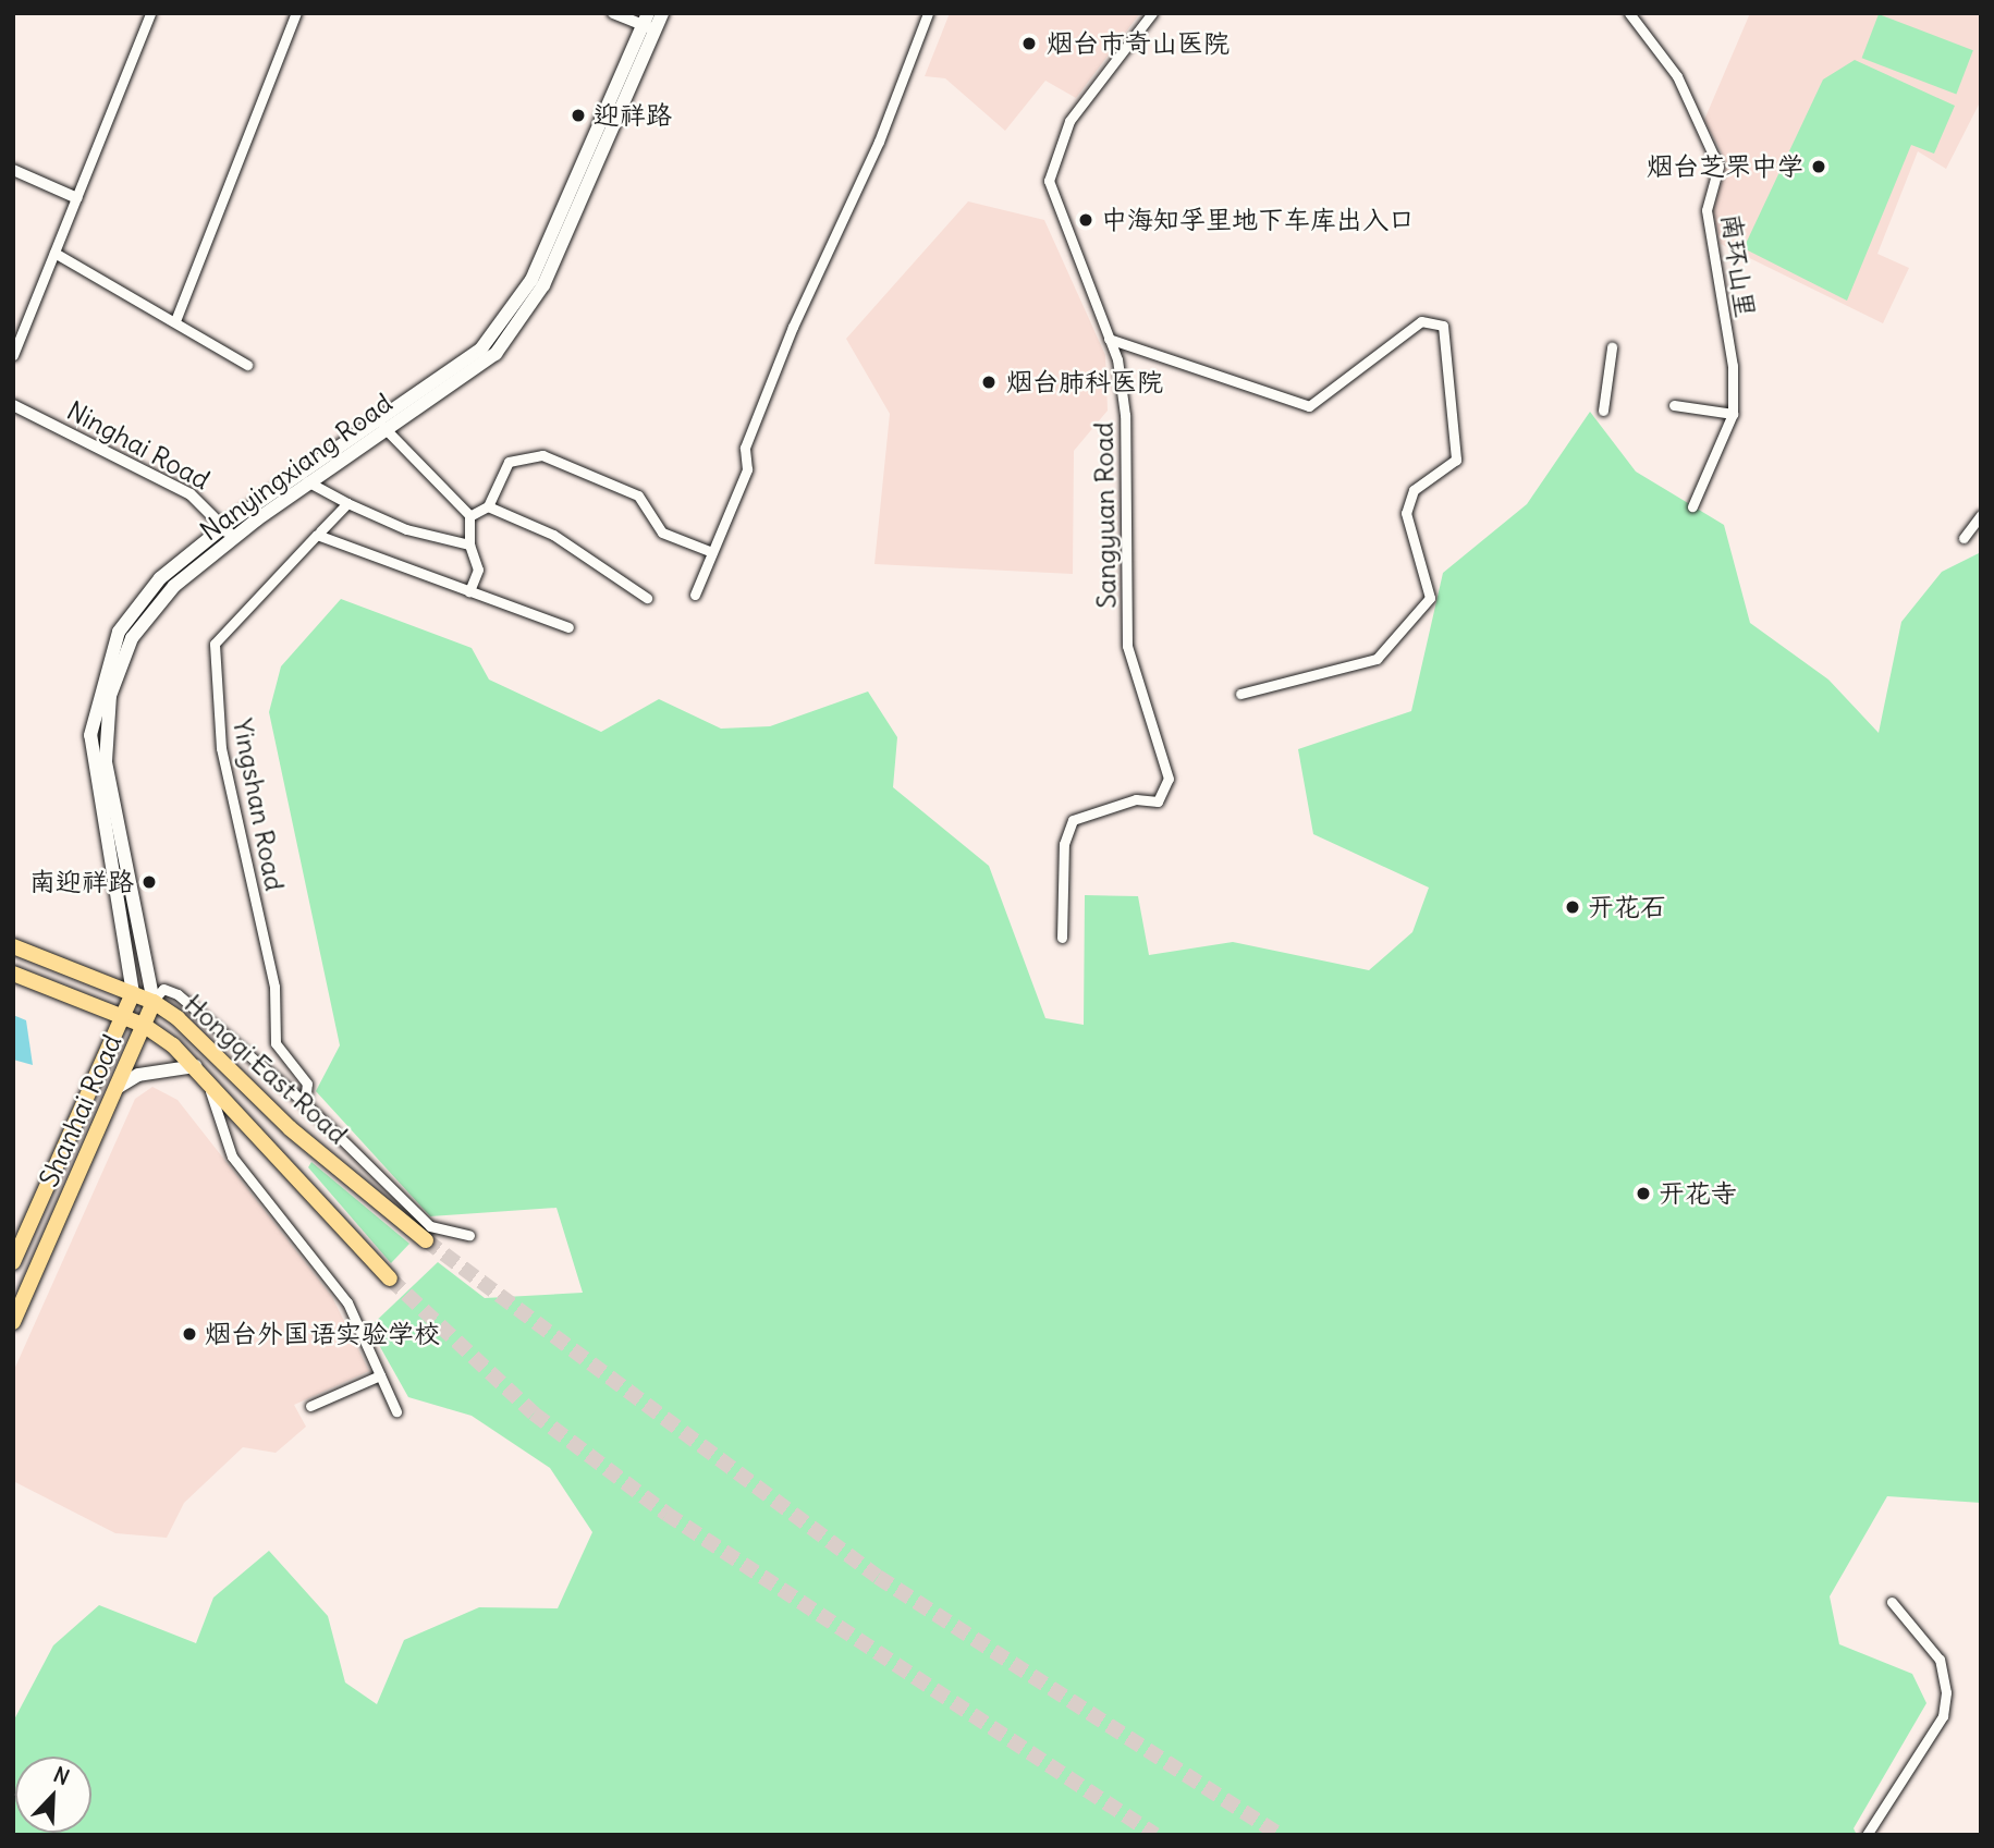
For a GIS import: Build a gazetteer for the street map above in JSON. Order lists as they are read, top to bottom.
{
  "streets": {
    "main road": ["Nanyingxiang Road", "Hongqi East Road", "Shanhai Road"],
    "street": [
      "南环山里",
      "Ninghai Road",
      "Sangyuan Road",
      "Yingshan Road"
    ]
  },
  "crossings": [
    ["Ninghai Road", "Nanyingxiang Road"],
    ["Nanyingxiang Road", "Hongqi East Road"],
    ["Nanyingxiang Road", "Shanhai Road"],
    ["Hongqi East Road", "Shanhai Road"]
  ],
  "places": [
    "烟台市奇山医院",
    "迎祥路",
    "烟台芝罘中学",
    "中海知孚里地下车库出入口",
    "烟台肺科医院",
    "南迎祥路",
    "开花石",
    "开花寺",
    "烟台外国语实验学校"
  ],
  "north": "top right"
}
